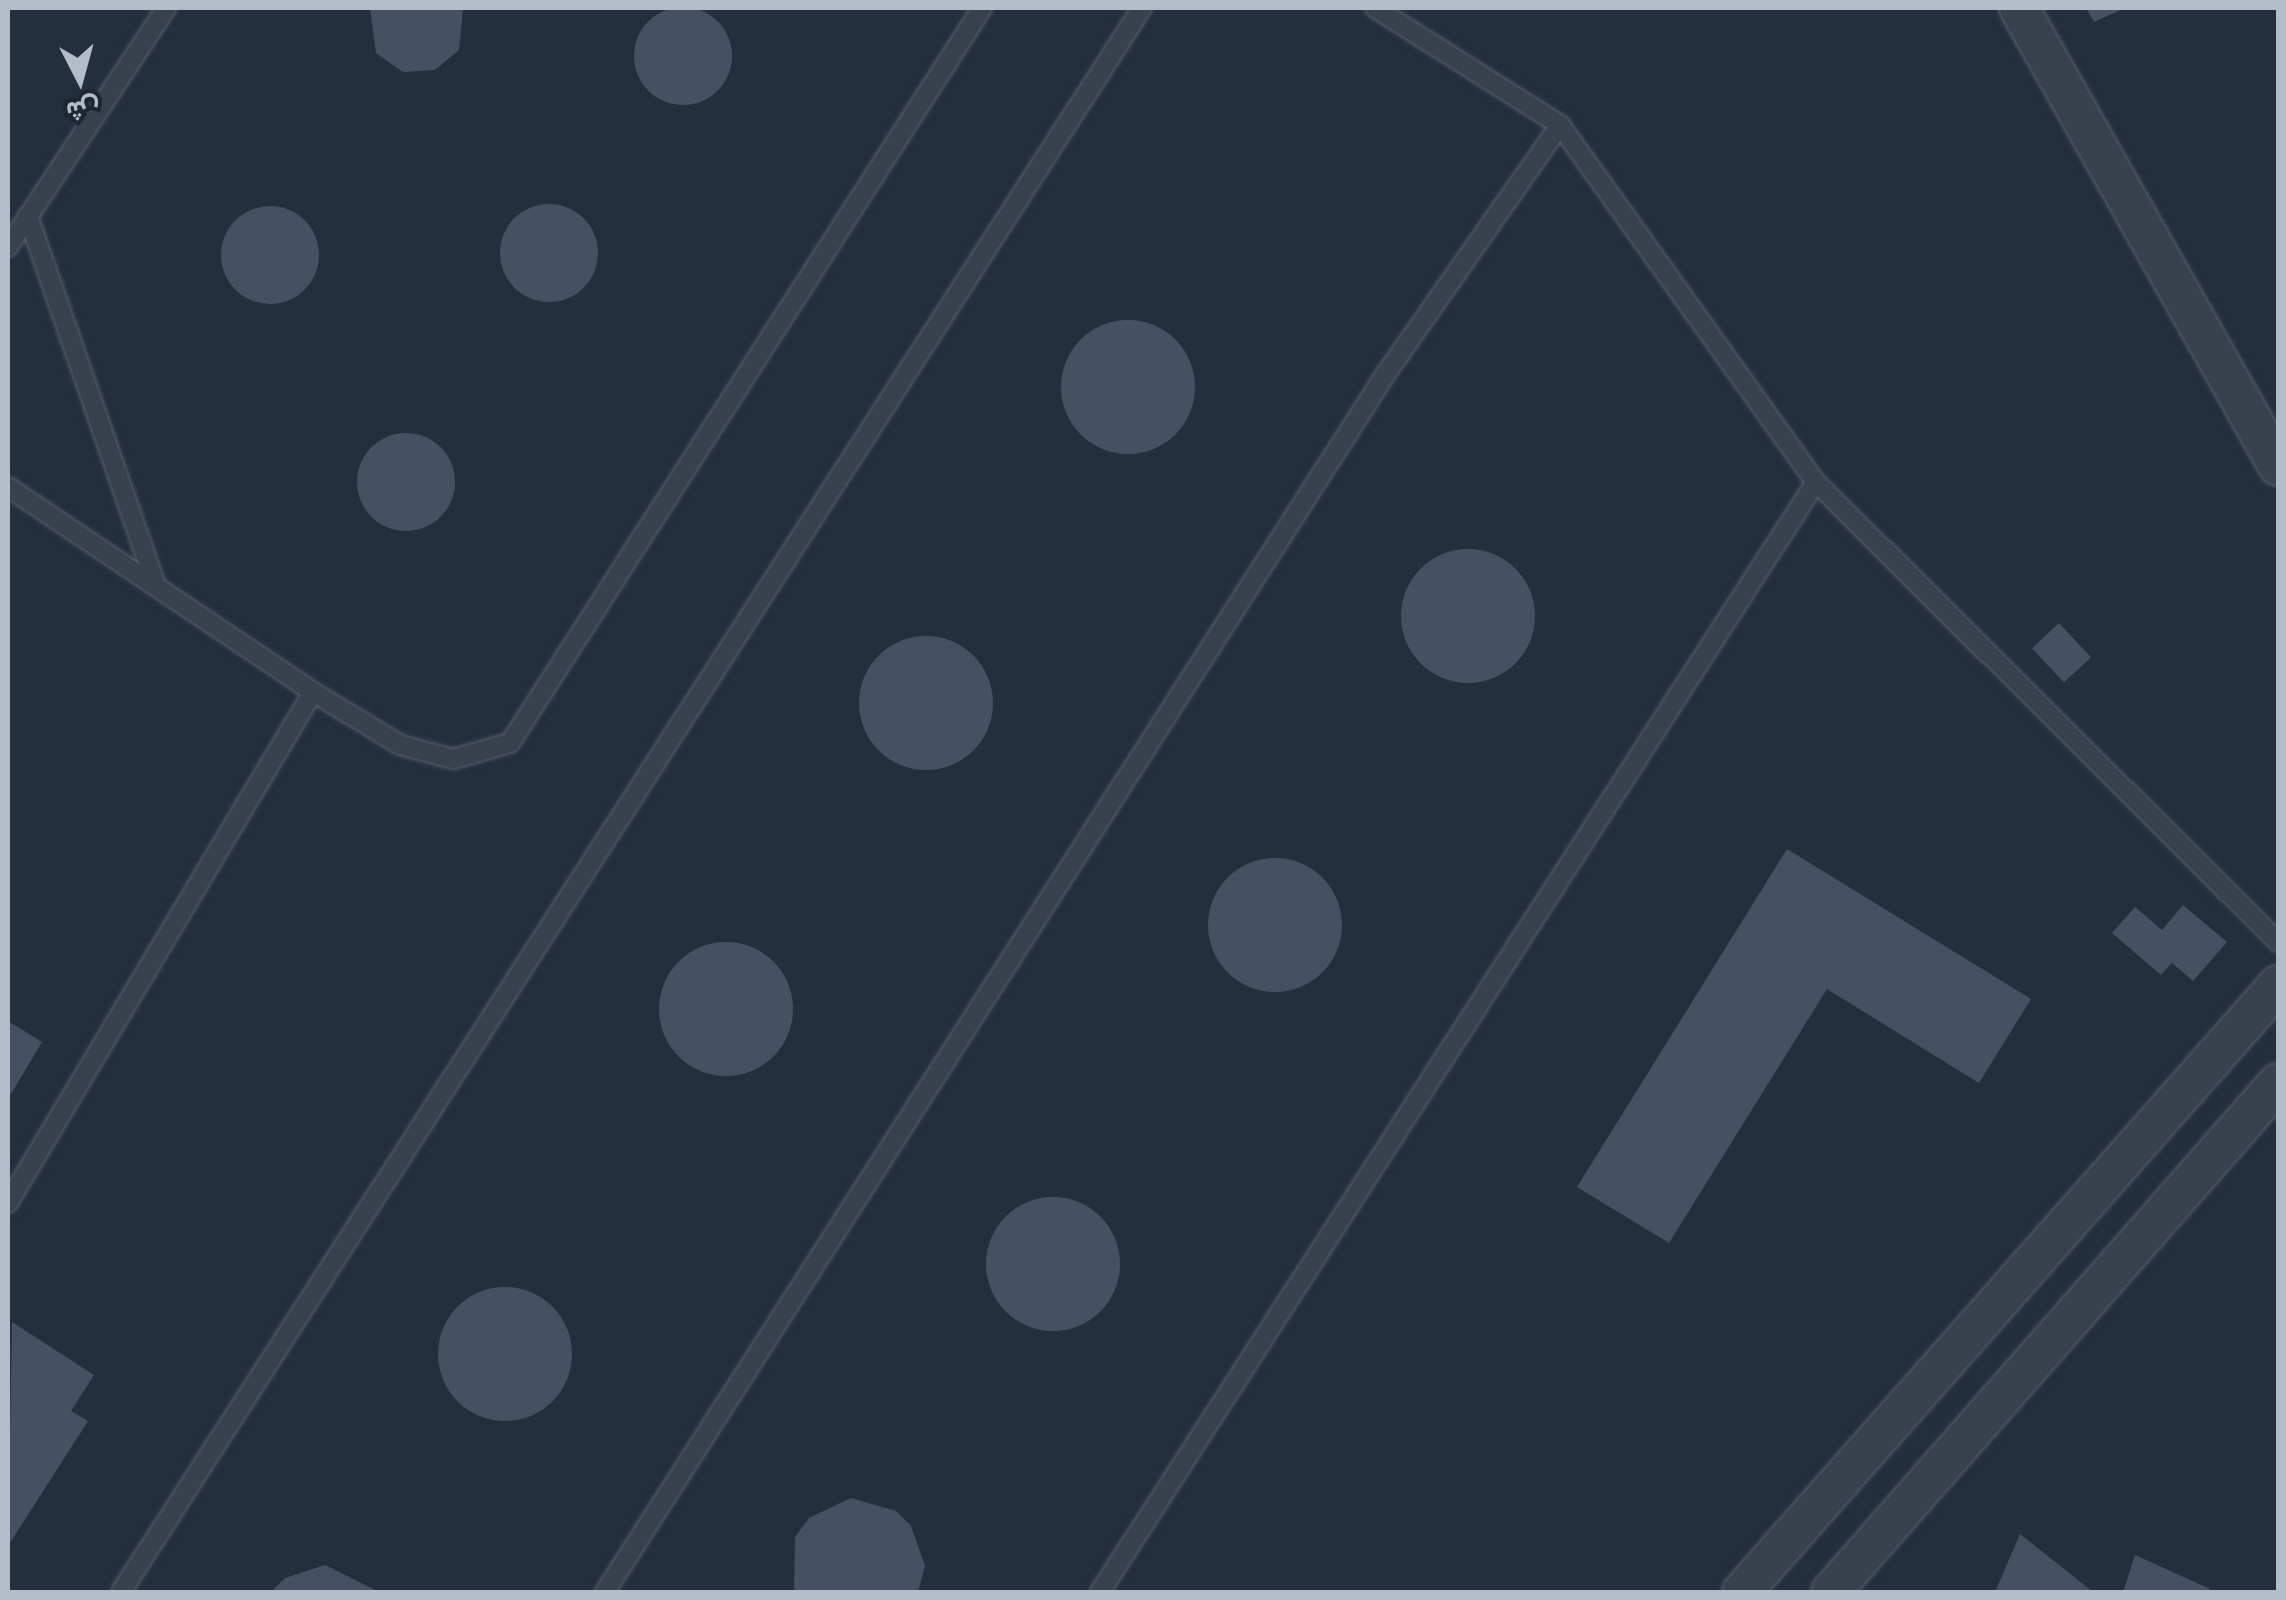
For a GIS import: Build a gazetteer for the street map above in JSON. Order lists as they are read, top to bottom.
{
  "north": "bottom"
}
